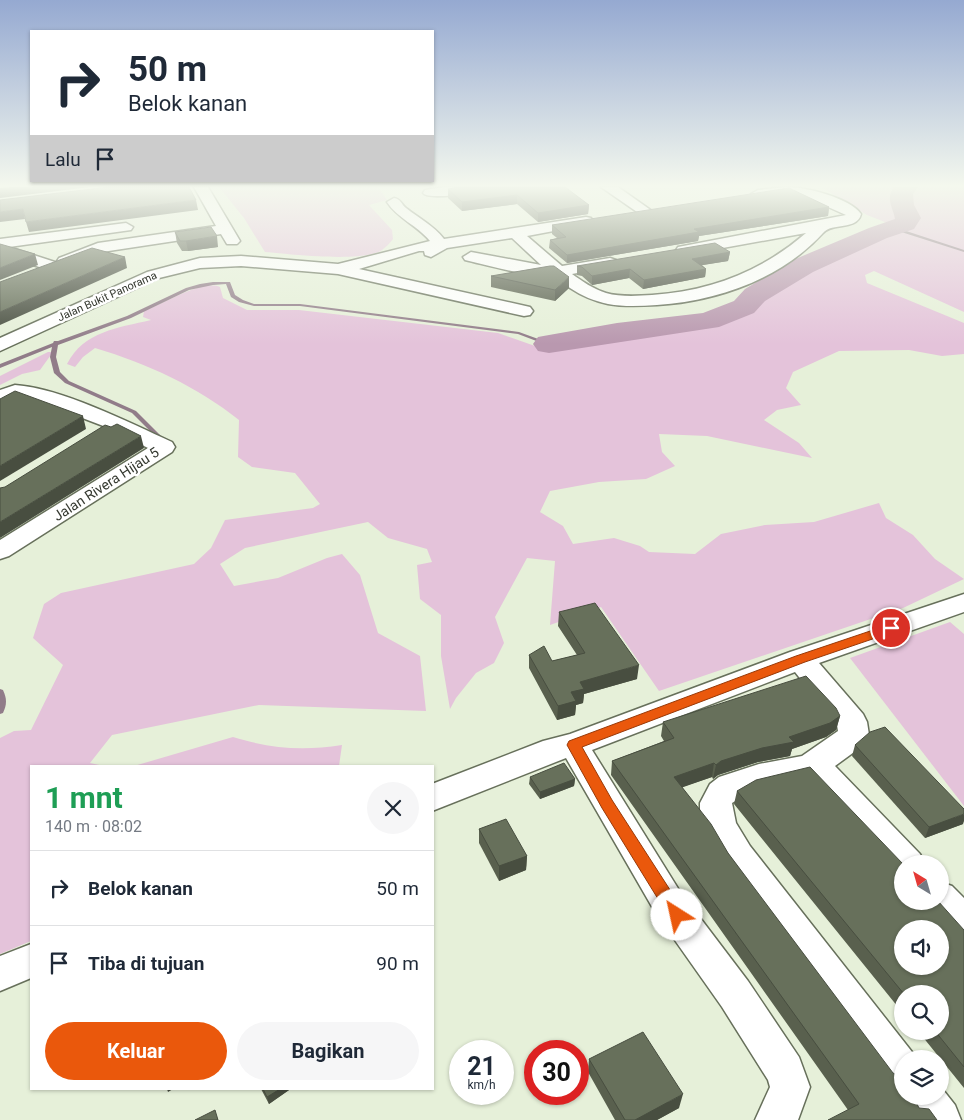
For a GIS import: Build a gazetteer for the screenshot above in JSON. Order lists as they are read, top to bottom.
{
  "streets": {
    "street": ["Jalan Bukit Panorama", "Jalan Rivera Hijau 5"]
  },
  "north": "top left",
  "page": {
    "turn": ["50 m", "Belok kanan"],
    "then": "Lalu",
    "heading": ["1 mnt", "140 m · 08:02"],
    "list": [
      {
        "name": "Belok kanan",
        "value": "50 m"
      },
      {
        "name": "Tiba di tujuan",
        "value": "90 m"
      }
    ],
    "buttons": ["Keluar", "Bagikan"],
    "speed": "21 km/h",
    "limit": "30"
  }
}
